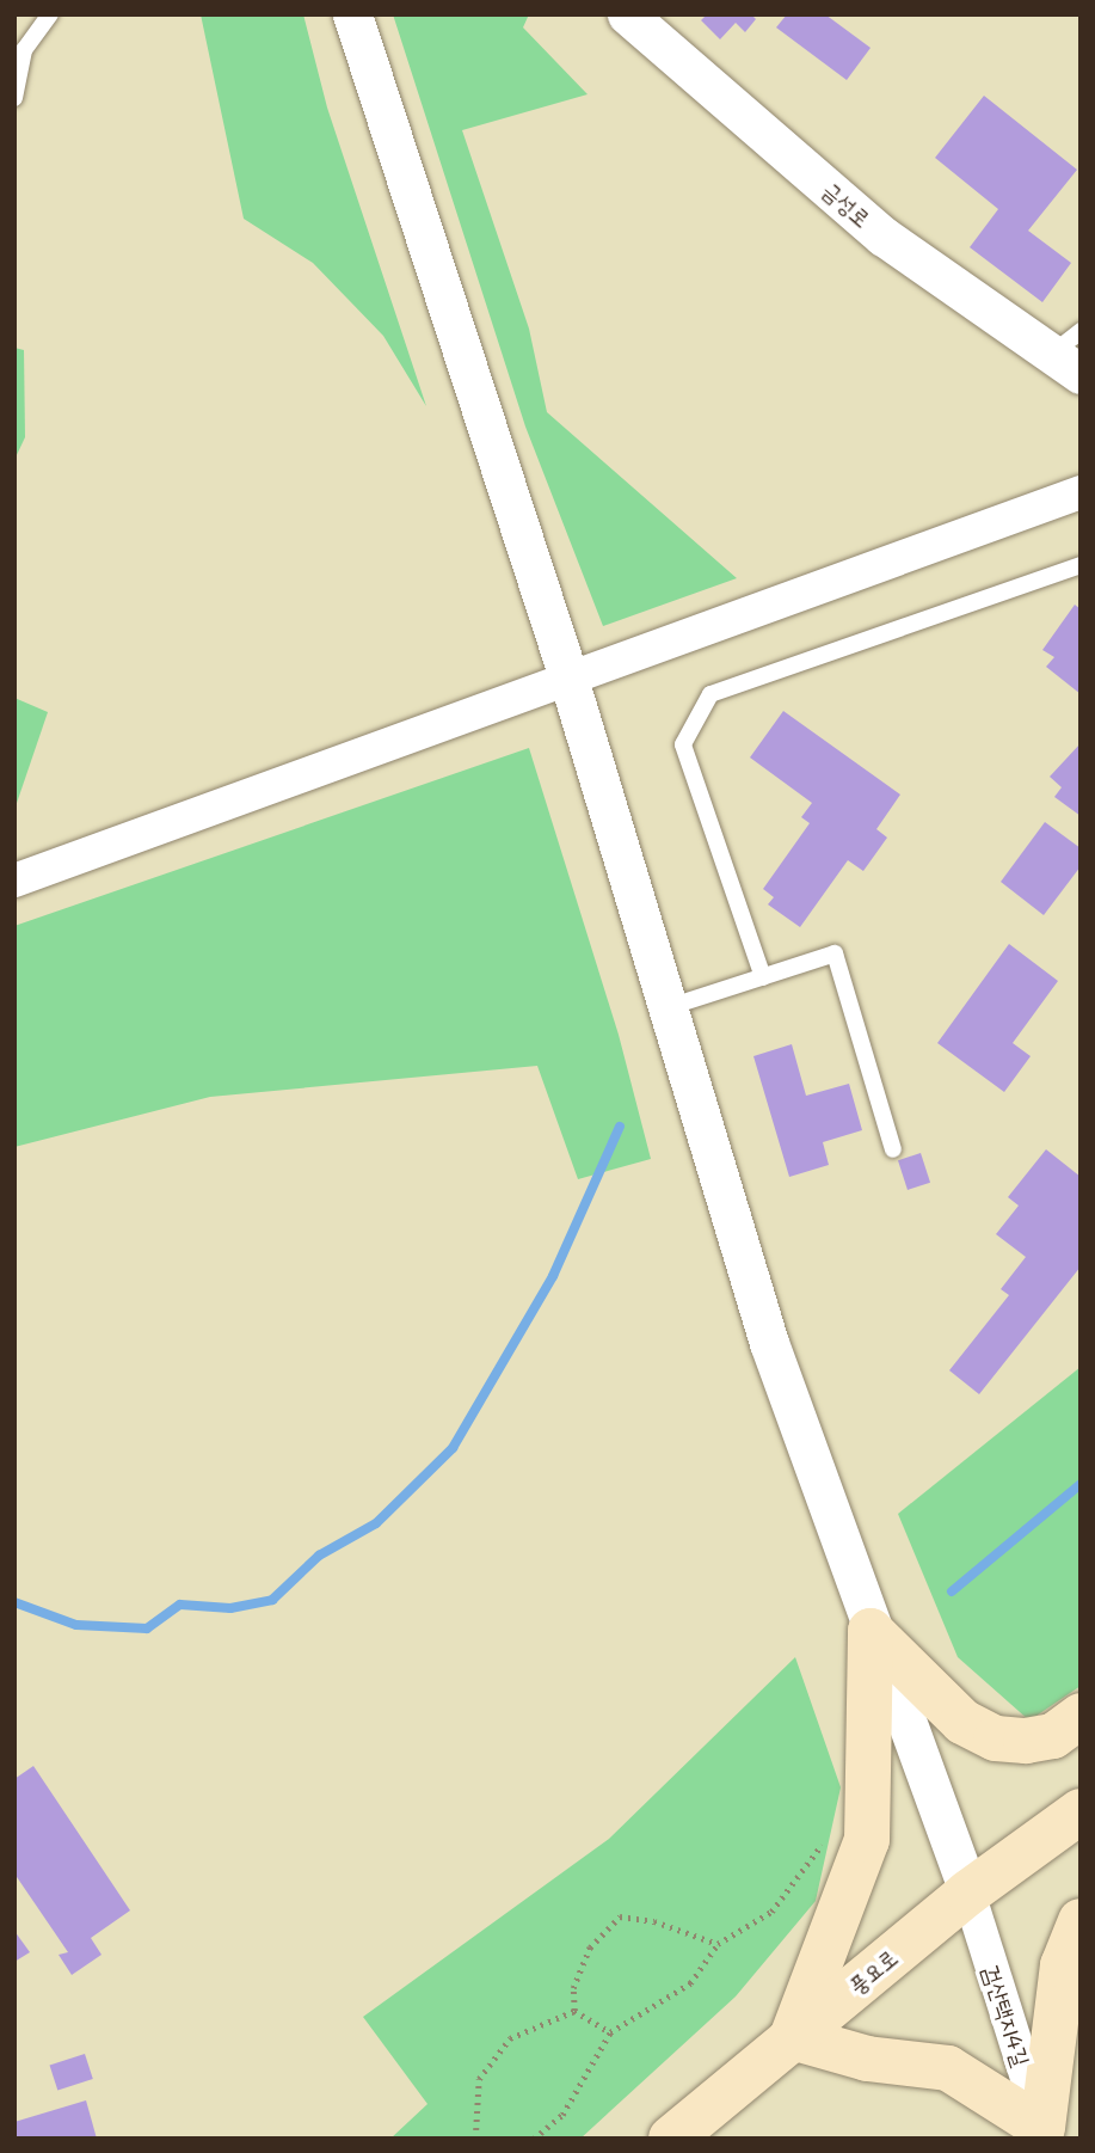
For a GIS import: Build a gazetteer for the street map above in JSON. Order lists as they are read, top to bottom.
{
  "streets": {
    "main road": ["풍요로"],
    "street": ["금성로", "검산택지4길"]
  },
  "crossings": [
    ["풍요로", "검산택지4길"]
  ]
}
